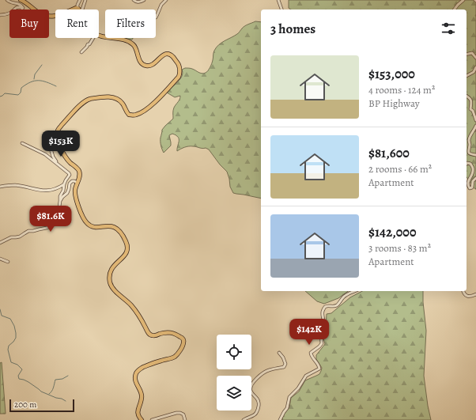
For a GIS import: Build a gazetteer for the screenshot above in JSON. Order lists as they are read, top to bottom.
{
  "scale_bar": "200 m",
  "page": {
    "chip": ["Buy", "Rent", "Filters"],
    "heading": "3 homes",
    "list": [
      {
        "name": "$153,000",
        "note": "4 rooms · 124 m² · BP Highway"
      },
      {
        "name": "$81,600",
        "note": "2 rooms · 66 m² · Apartment"
      },
      {
        "name": "$142,000",
        "note": "3 rooms · 83 m² · Apartment"
      }
    ],
    "price": ["$153K", "$81.6K", "$142K"],
    "scale": "200 m"
  }
}
